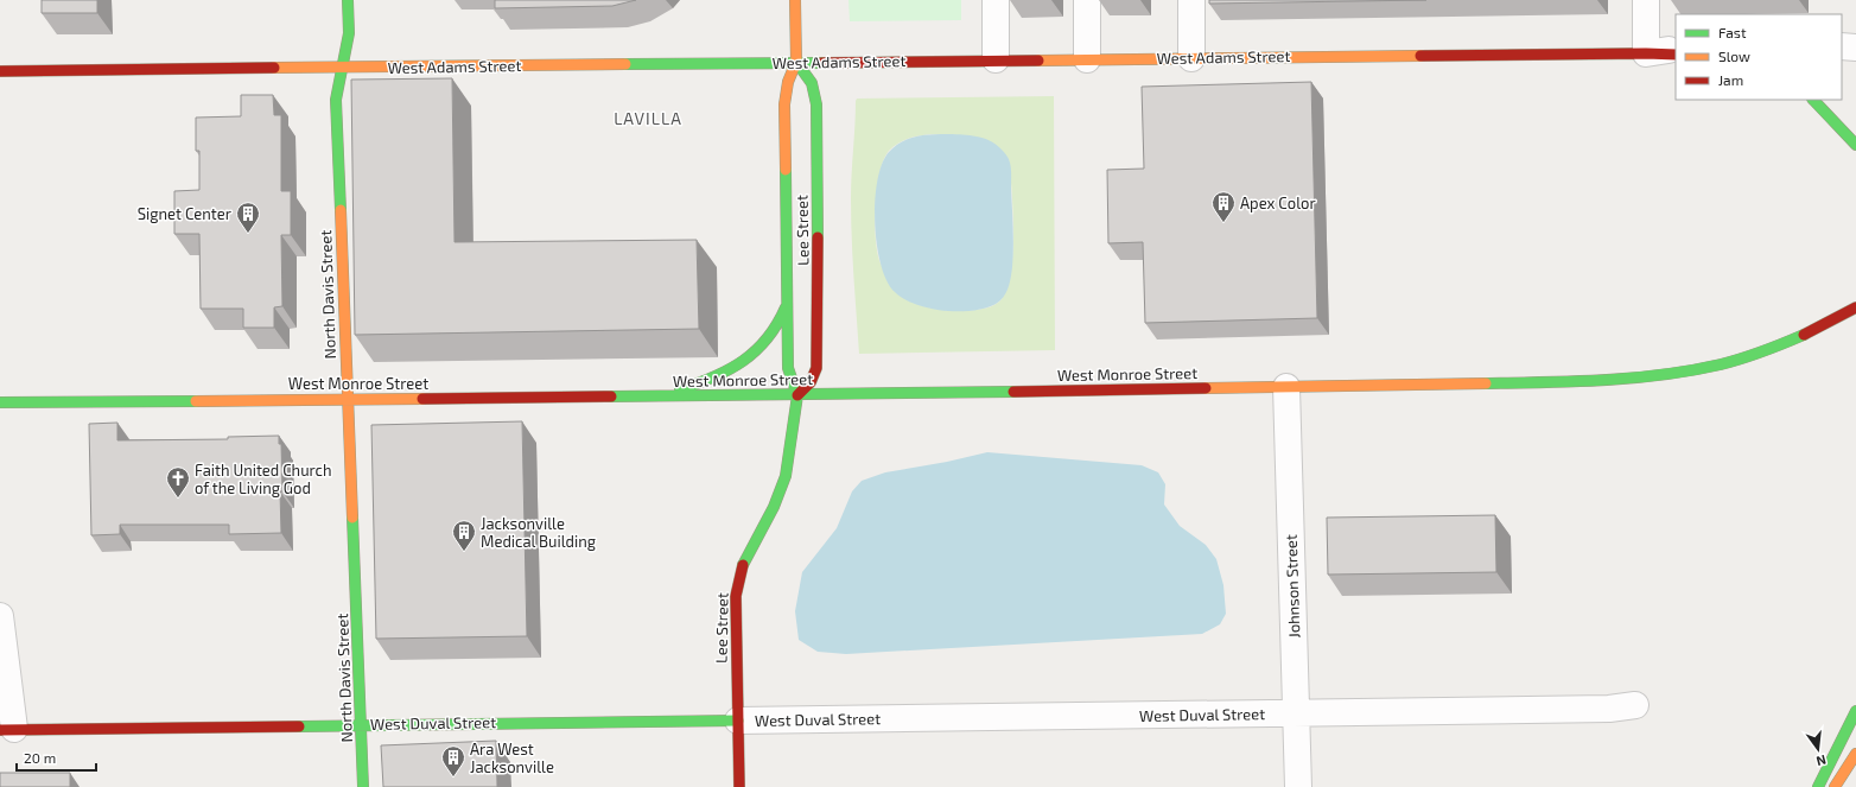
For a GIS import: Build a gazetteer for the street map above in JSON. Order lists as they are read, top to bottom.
{
  "streets": {
    "main road": [
      "West Adams Street",
      "Lee Street",
      "North Davis Street",
      "West Monroe Street",
      "West Duval Street"
    ],
    "street": ["Johnson Street"]
  },
  "crossings": [
    ["West Adams Street", "Lee Street"],
    ["West Adams Street", "North Davis Street"],
    ["Lee Street", "West Monroe Street"],
    ["Lee Street", "West Duval Street"],
    ["North Davis Street", "West Monroe Street"],
    ["North Davis Street", "West Duval Street"],
    ["West Monroe Street", "Johnson Street"],
    ["Johnson Street", "West Duval Street"]
  ],
  "districts": ["LAVILLA"],
  "places": {
    "building": [
      "Apex Color",
      "Signet Center",
      "Jacksonville Medical Building",
      "Ara West Jacksonville"
    ],
    "church": ["Faith United Church of the Living God"]
  },
  "legend": ["Fast", "Slow", "Jam"],
  "scale_bar": "20 m",
  "north": "bottom"
}
